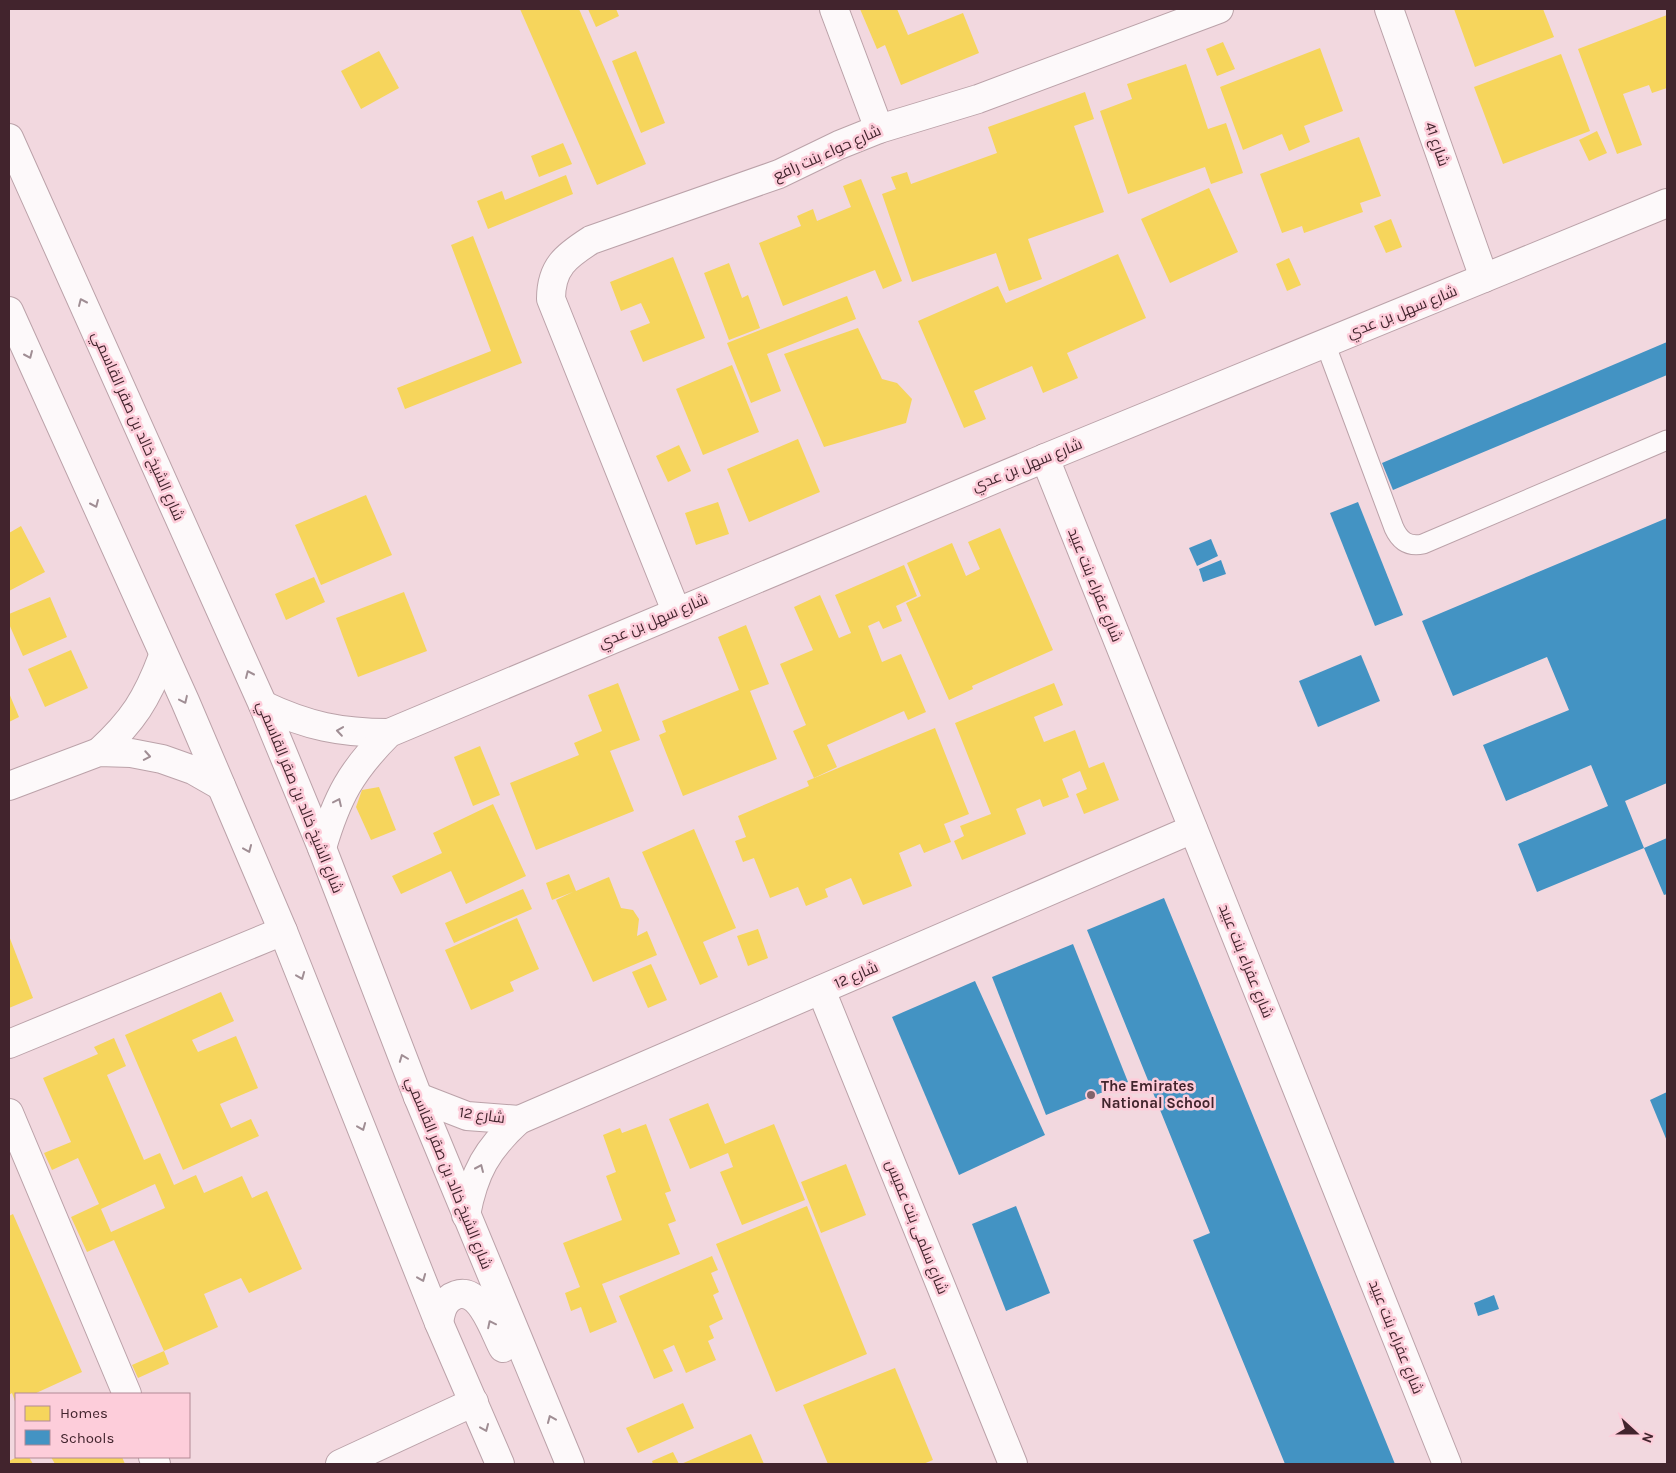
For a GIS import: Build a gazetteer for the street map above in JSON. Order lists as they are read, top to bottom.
{
  "streets": {
    "street": [
      "شارع 41",
      "شارع حواء بنت رافع",
      "شارع سهل بن عدي",
      "شارع الشيخ خالد بن صقر القاسمي",
      "شارع عفراء بنت عبيد",
      "شارع 12",
      "شارع سلمى بنت عميس"
    ]
  },
  "crossings": [
    ["شارع 41", "شارع سهل بن عدي"],
    ["شارع حواء بنت رافع", "شارع سهل بن عدي"],
    ["شارع سهل بن عدي", "شارع الشيخ خالد بن صقر القاسمي"],
    ["شارع سهل بن عدي", "شارع عفراء بنت عبيد"],
    ["شارع الشيخ خالد بن صقر القاسمي", "شارع 12"],
    ["شارع عفراء بنت عبيد", "شارع 12"],
    ["شارع 12", "شارع سلمى بنت عميس"]
  ],
  "places": ["The Emirates National School"],
  "legend": ["Homes", "Schools"],
  "north": "right"
}
